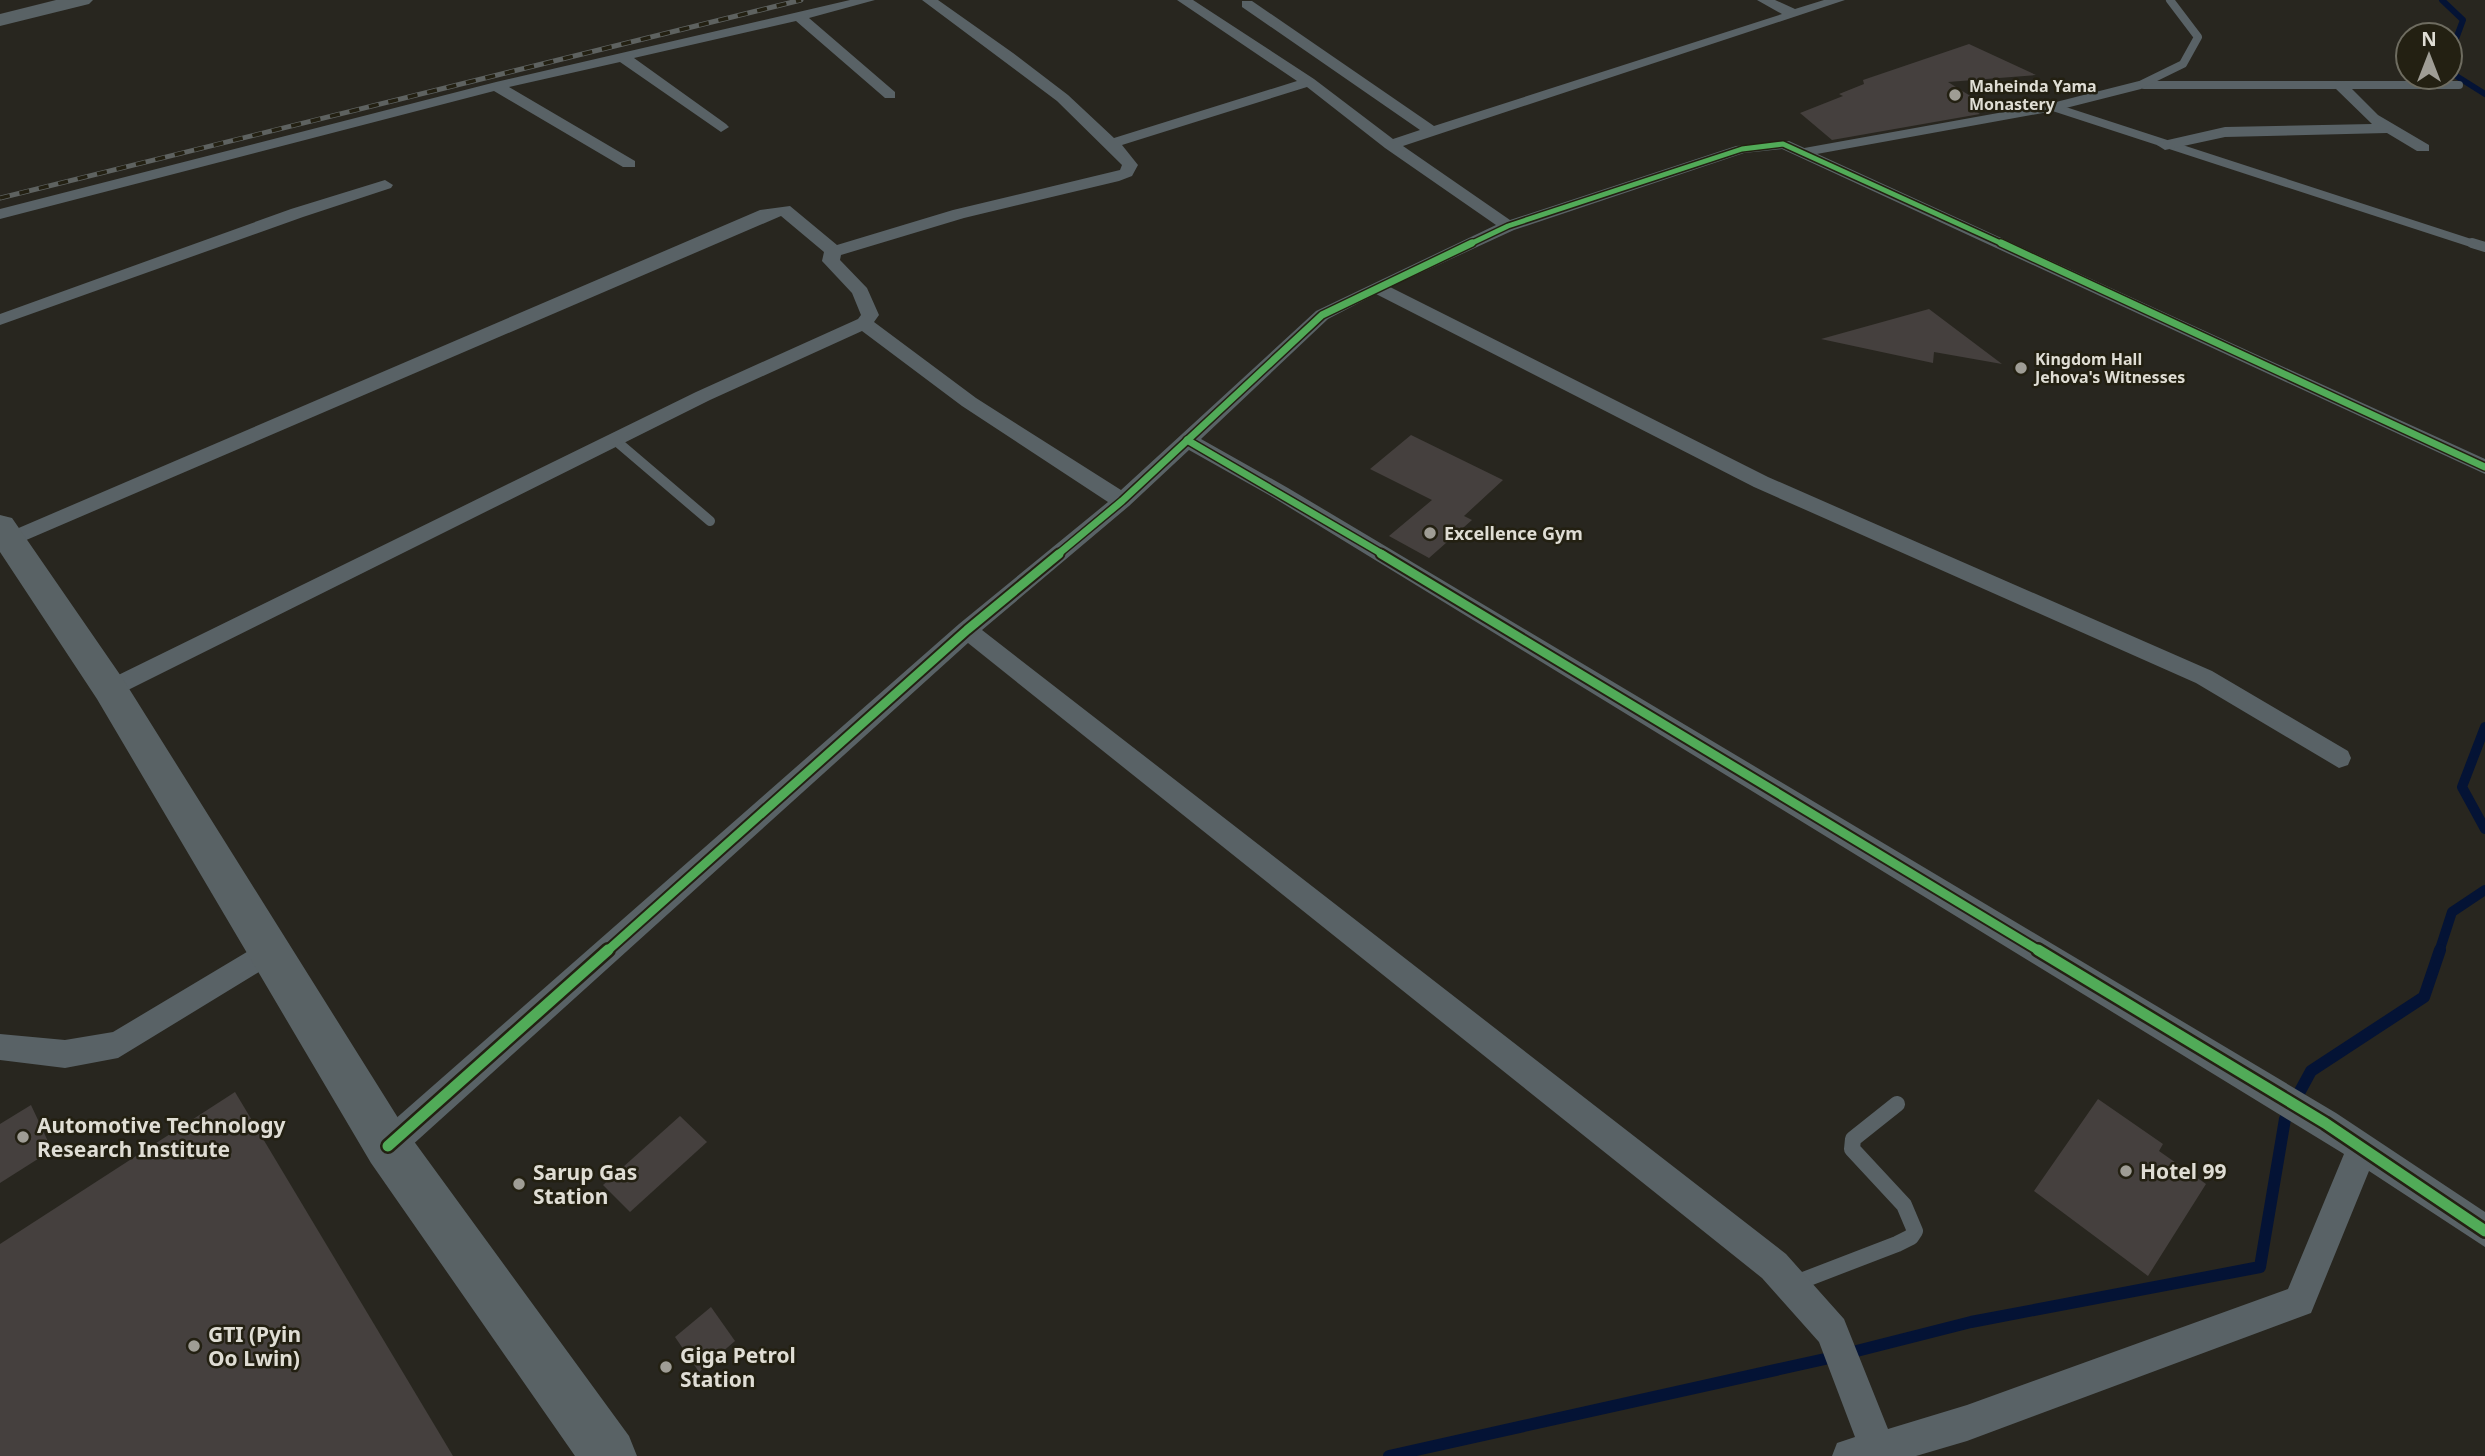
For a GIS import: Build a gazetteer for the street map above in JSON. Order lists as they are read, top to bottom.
{
  "places": [
    "Maheinda Yama Monastery",
    "Kingdom Hall Jehova's Witnesses",
    "Excellence Gym",
    "Automotive Technology Research Institute",
    "Hotel 99",
    "Sarup Gas Station",
    "GTI (Pyin Oo Lwin)",
    "Giga Petrol Station"
  ],
  "north": "top"
}
